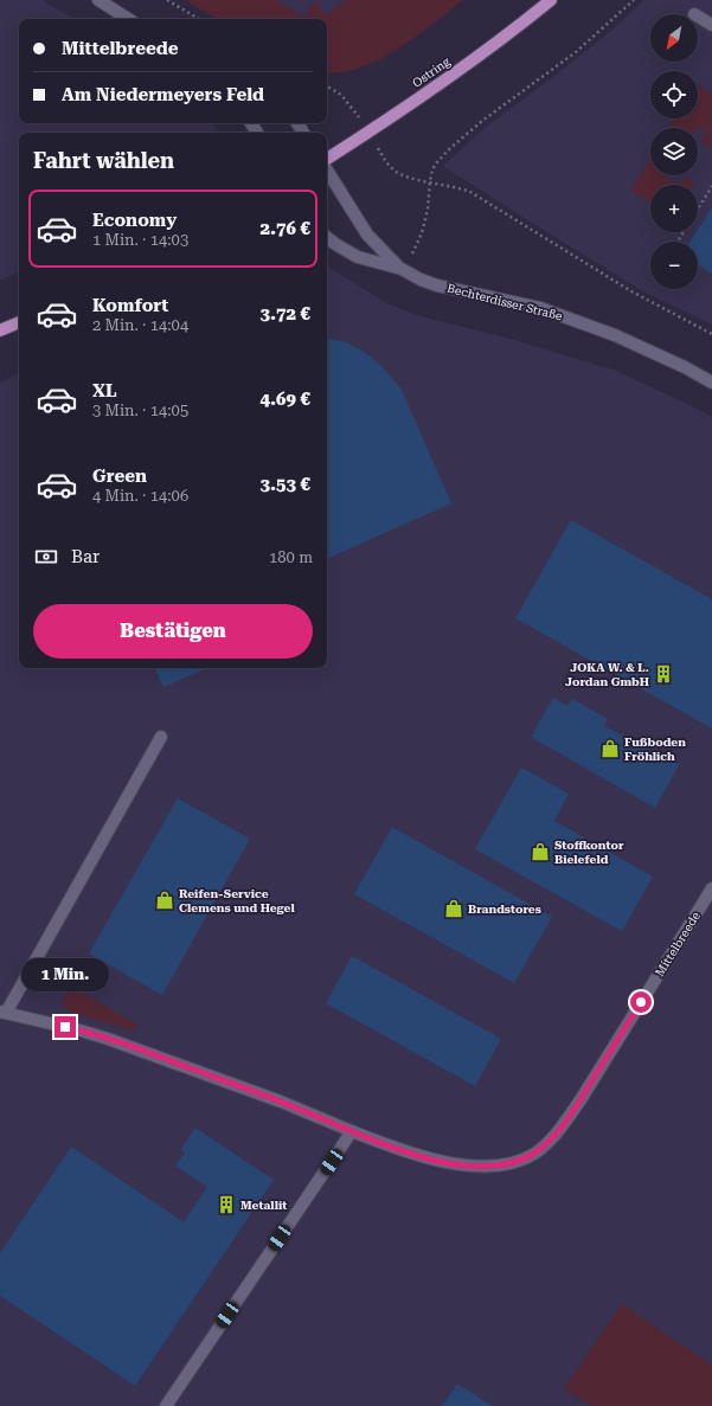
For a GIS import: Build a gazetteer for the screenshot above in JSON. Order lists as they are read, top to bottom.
{
  "streets": {
    "main road": ["Ostring"],
    "street": ["Bechterdisser Straße", "Mittelbreede"]
  },
  "places": {
    "building": ["JOKA W. & L. Jordan GmbH", "Metallit"],
    "shop": [
      "Fußboden Fröhlich",
      "Stoffkontor Bielefeld",
      "Reifen-Service Clemens und Hegel",
      "Brandstores"
    ]
  },
  "north": "bottom left",
  "page": {
    "map_buttons": ["+", "−"],
    "banner": ["Mittelbreede", "Am Niedermeyers Feld"],
    "heading": "Fahrt wählen",
    "list": [
      {
        "name": "Economy",
        "note": "1 Min. · 14:03",
        "value": "2.76 €"
      },
      {
        "name": "Komfort",
        "note": "2 Min. · 14:04",
        "value": "3.72 €"
      },
      {
        "name": "XL",
        "note": "3 Min. · 14:05",
        "value": "4.69 €"
      },
      {
        "name": "Green",
        "note": "4 Min. · 14:06",
        "value": "3.53 €"
      }
    ],
    "pay": ["Bar", "180 m"],
    "buttons": "Bestätigen",
    "bubble": "1 Min."
  }
}
